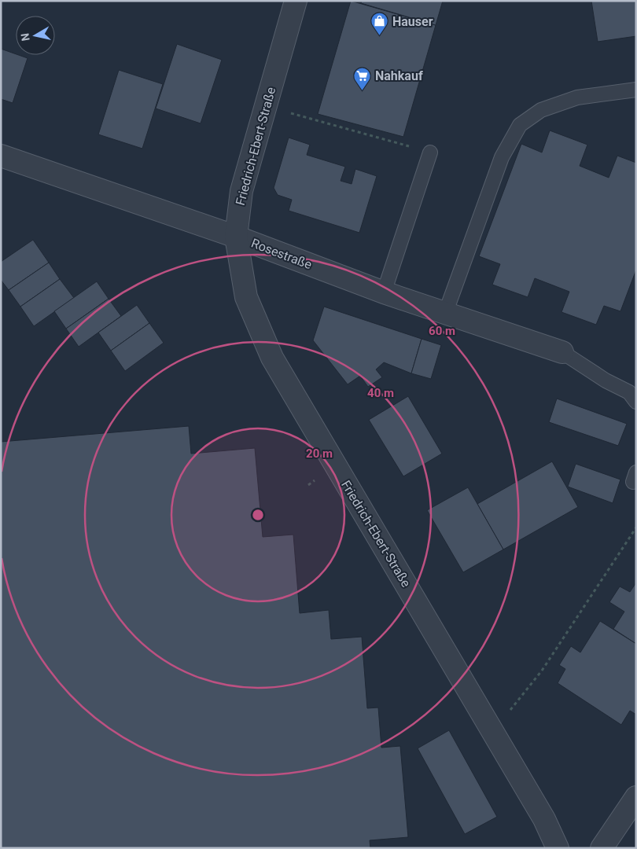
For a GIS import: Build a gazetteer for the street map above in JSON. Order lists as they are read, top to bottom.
{
  "streets": {
    "street": ["Friedrich-Ebert-Straße", "Rosestraße"]
  },
  "crossings": [
    ["Friedrich-Ebert-Straße", "Rosestraße"]
  ],
  "places": {
    "shop": ["Hauser"],
    "supermarket": ["Nahkauf"]
  },
  "north": "left",
  "rings": ["60 m", "40 m", "20 m"]
}
